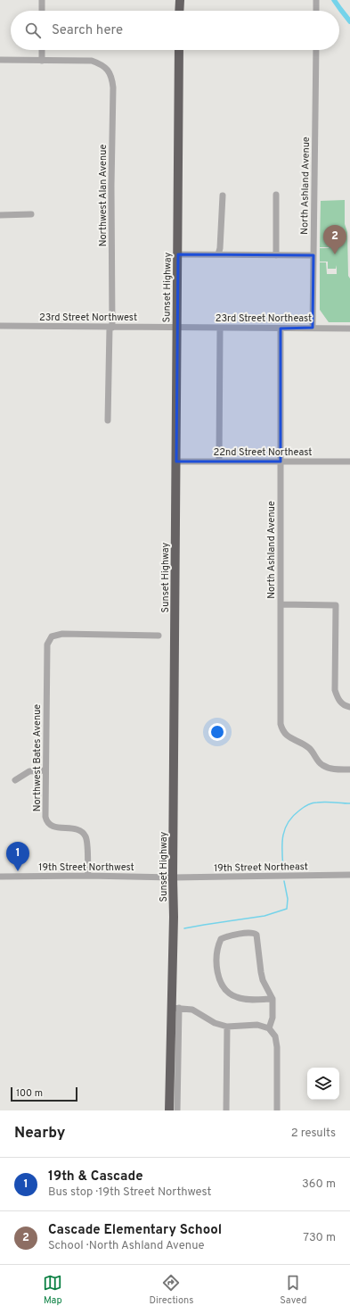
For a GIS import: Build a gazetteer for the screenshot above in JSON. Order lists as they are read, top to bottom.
{
  "streets": {
    "highway": ["Sunset Highway"],
    "street": [
      "North Ashland Avenue",
      "Northwest Alan Avenue",
      "23rd Street Northwest",
      "23rd Street Northeast",
      "22nd Street Northeast",
      "Northwest Bates Avenue",
      "19th Street Northwest",
      "19th Street Northeast"
    ]
  },
  "crossings": [
    ["North Ashland Avenue", "23rd Street Northeast"],
    ["North Ashland Avenue", "22nd Street Northeast"],
    ["Northwest Alan Avenue", "23rd Street Northwest"],
    ["Sunset Highway", "23rd Street Northwest"],
    ["Sunset Highway", "23rd Street Northeast"],
    ["Sunset Highway", "22nd Street Northeast"],
    ["Sunset Highway", "19th Street Northwest"],
    ["Sunset Highway", "19th Street Northeast"],
    ["23rd Street Northwest", "23rd Street Northeast"],
    ["Northwest Bates Avenue", "19th Street Northwest"],
    ["19th Street Northwest", "19th Street Northeast"]
  ],
  "scale_bar": "100 m",
  "page": {
    "search": "Search here",
    "pins": ["2", "1"],
    "scale": "100 m",
    "heading": ["Nearby", "2 results"],
    "list": [
      {
        "mark": "1",
        "name": "19th & Cascade",
        "note": "Bus stop · 19th Street Northwest",
        "value": "360 m"
      },
      {
        "mark": "2",
        "name": "Cascade Elementary School",
        "note": "School · North Ashland Avenue",
        "value": "730 m"
      }
    ],
    "nav": ["Map", "Directions", "Saved"]
  }
}
